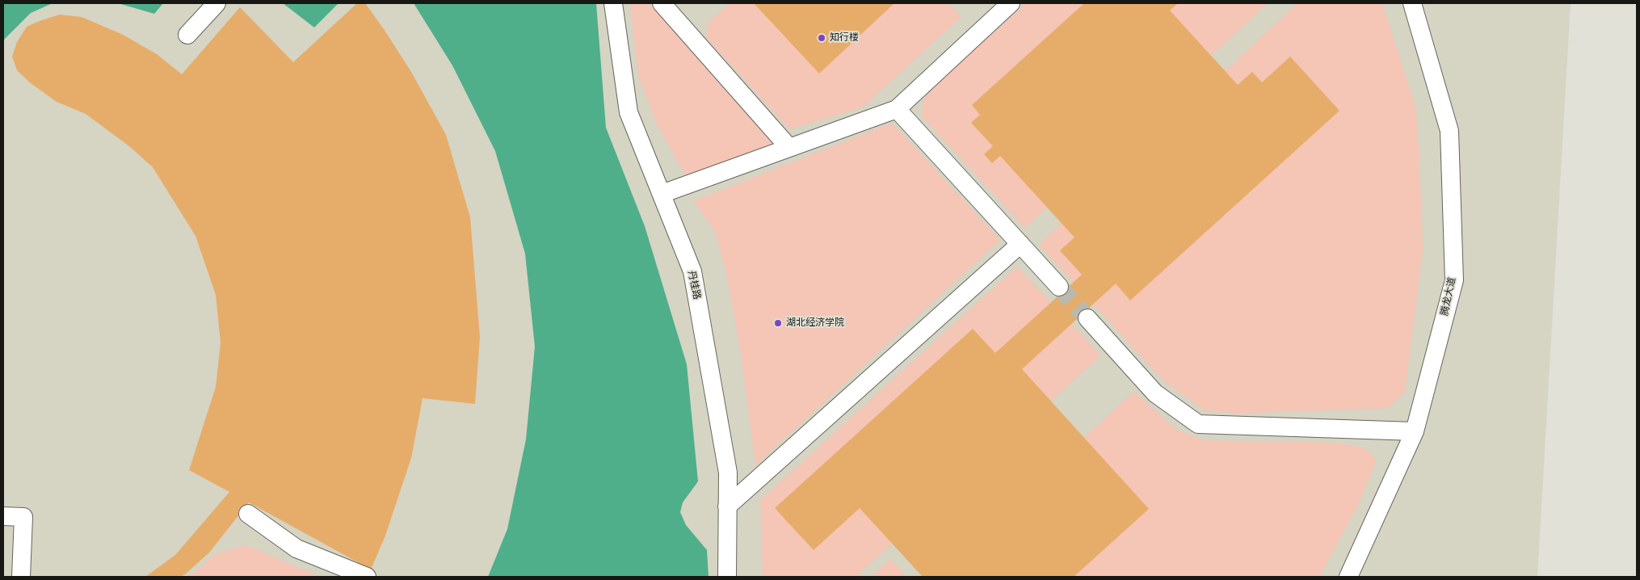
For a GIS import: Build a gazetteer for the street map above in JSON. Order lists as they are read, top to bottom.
{
  "streets": {
    "street": ["丹桂路", "腾龙大道"]
  },
  "places": ["知行楼", "湖北经济学院"]
}
